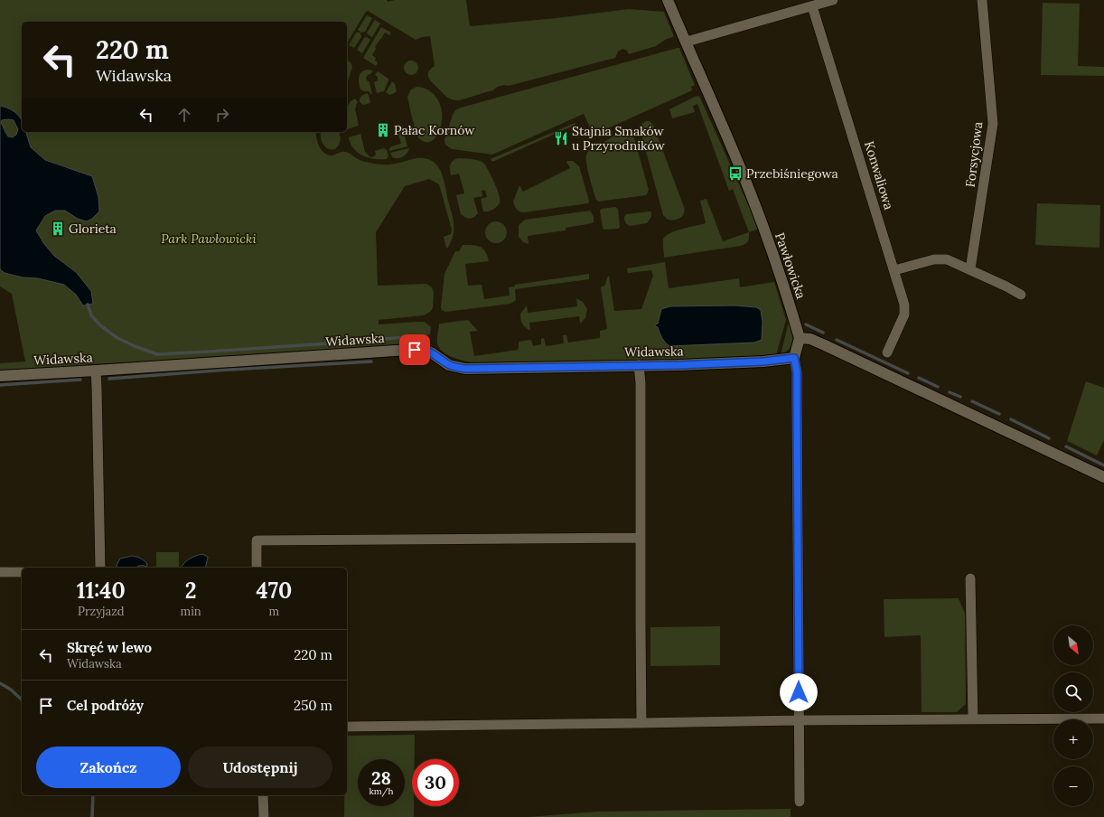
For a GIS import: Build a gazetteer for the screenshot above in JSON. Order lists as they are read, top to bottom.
{
  "streets": {
    "street": [
      "Forsycjowa",
      "Konwaliowa",
      "Pawłowicka",
      "Widawska"
    ]
  },
  "parks": ["Park Pawłowicki"],
  "places": {
    "building": ["Pałac Kornów", "Glorieta"],
    "restaurant": ["Stajnia Smaków u Przyrodników"],
    "bus stop": ["Przebiśniegowa"]
  },
  "north": "bottom right",
  "page": {
    "turn": ["220 m", "Widawska"],
    "eta": [
      "11:40",
      "Przyjazd",
      "2",
      "min",
      "470",
      "m"
    ],
    "map_buttons": ["+", "−"],
    "list": [
      {
        "name": "Skręć w lewo",
        "note": "Widawska",
        "value": "220 m"
      },
      {
        "name": "Cel podróży",
        "value": "250 m"
      }
    ],
    "buttons": ["Zakończ", "Udostępnij"],
    "speed": "28 km/h",
    "limit": "30"
  }
}
